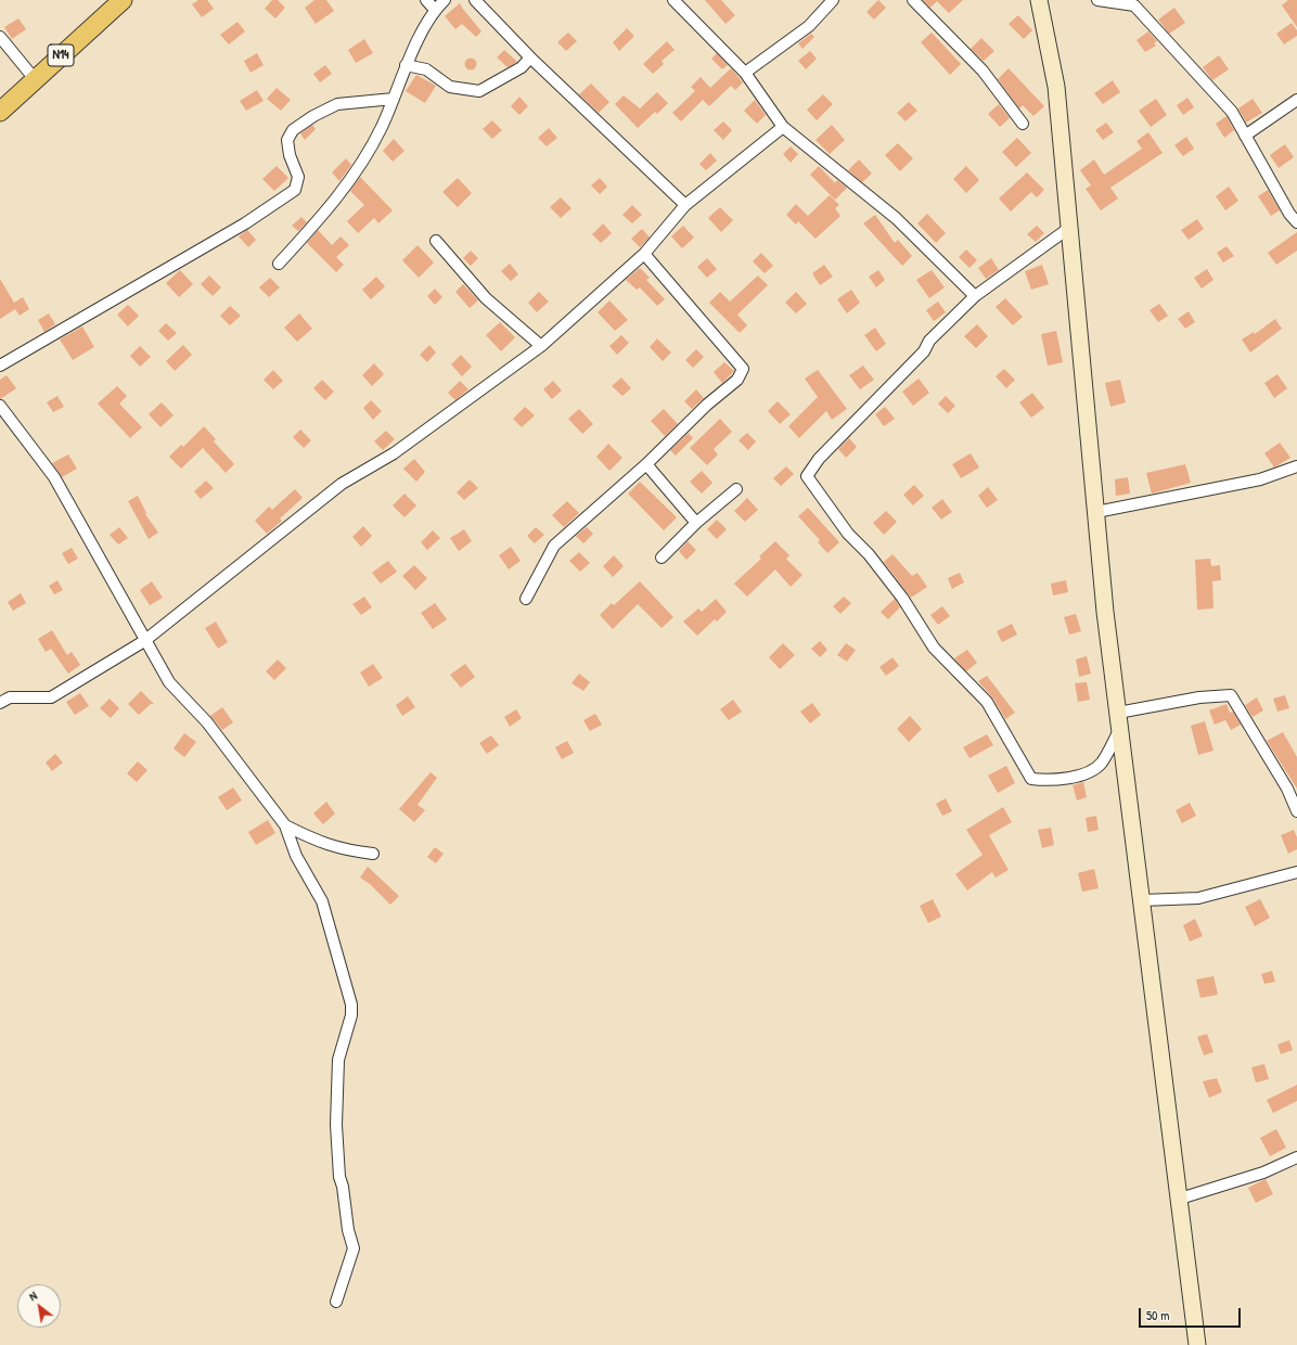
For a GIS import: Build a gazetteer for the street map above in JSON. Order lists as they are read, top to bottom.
{
  "streets": {
    "main road": ["N14"]
  },
  "scale_bar": "50 m",
  "north": "top left"
}
